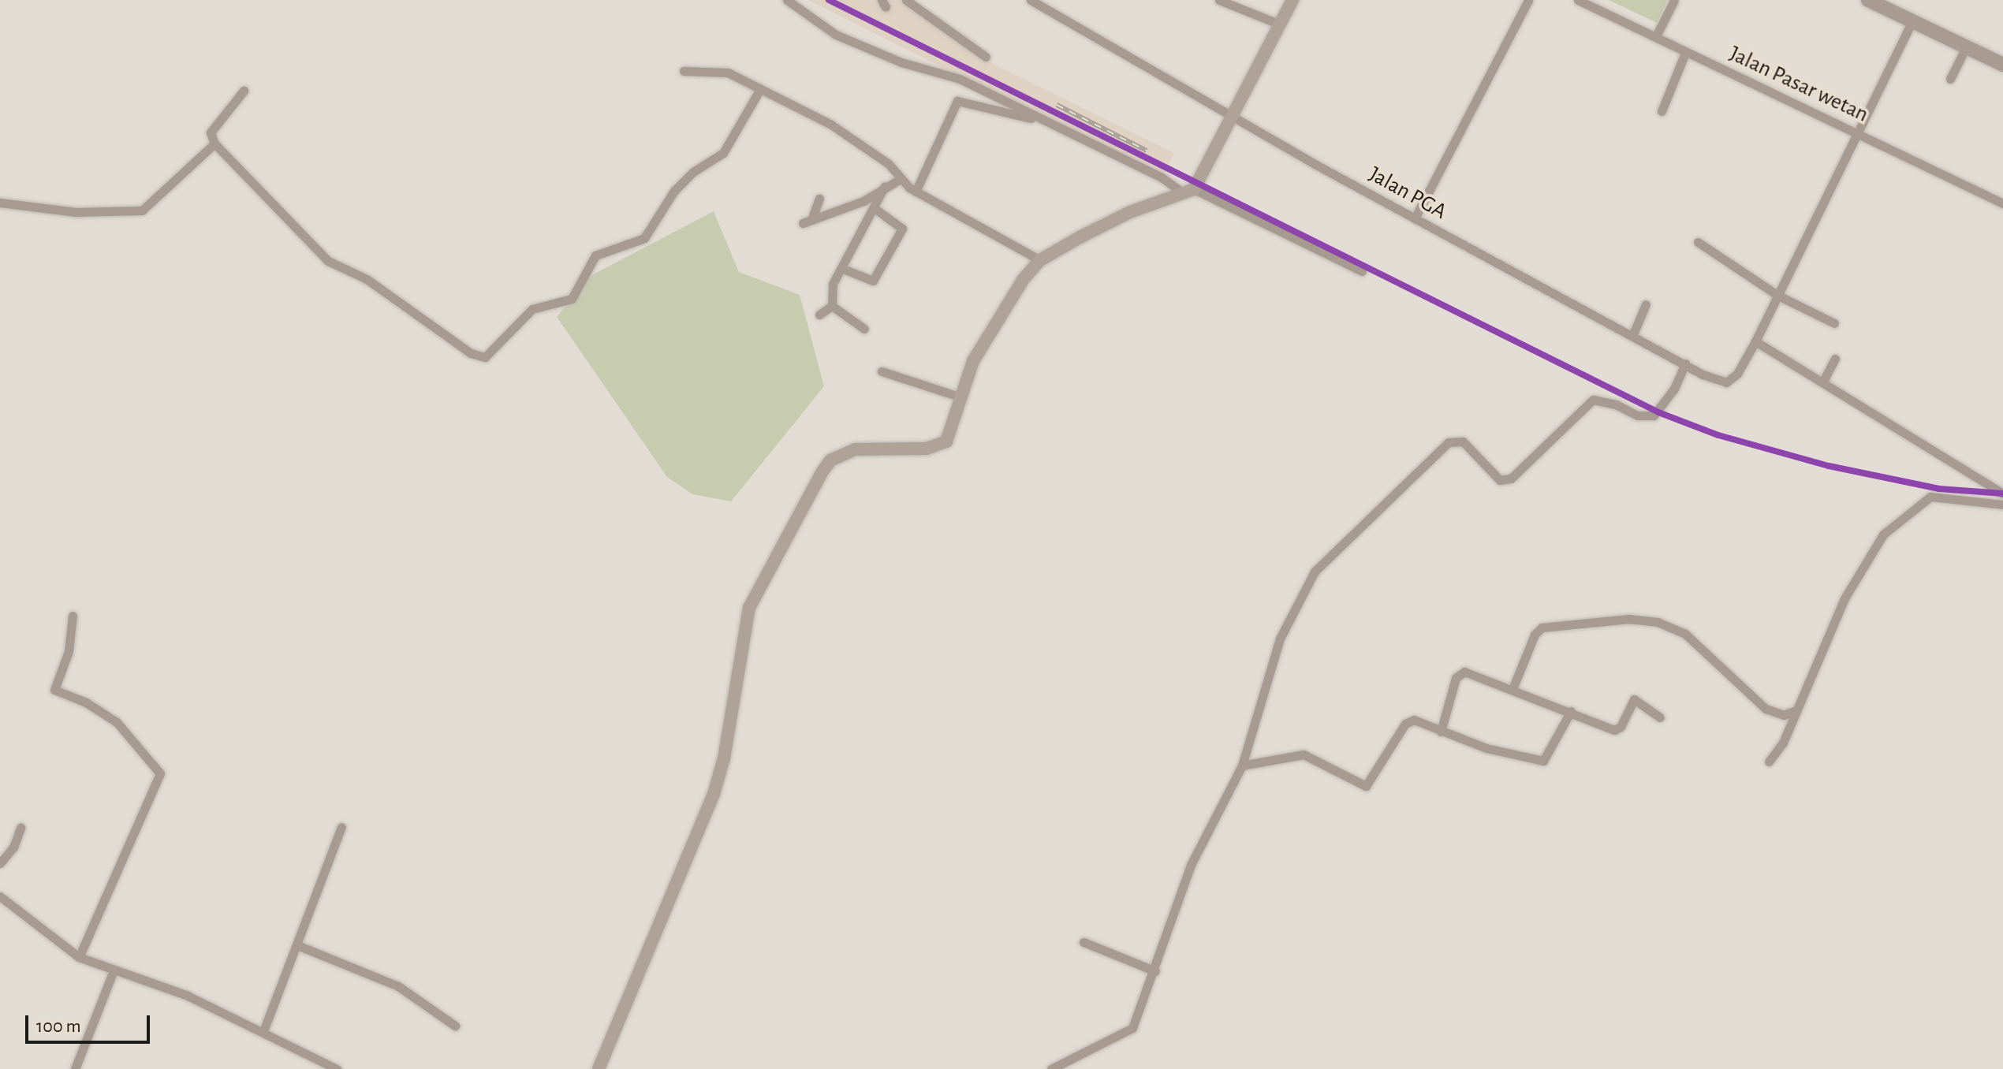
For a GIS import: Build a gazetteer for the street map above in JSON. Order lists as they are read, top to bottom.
{
  "streets": {
    "street": ["Jalan Pasar wetan", "Jalan PGA"]
  },
  "scale_bar": "100 m"
}
